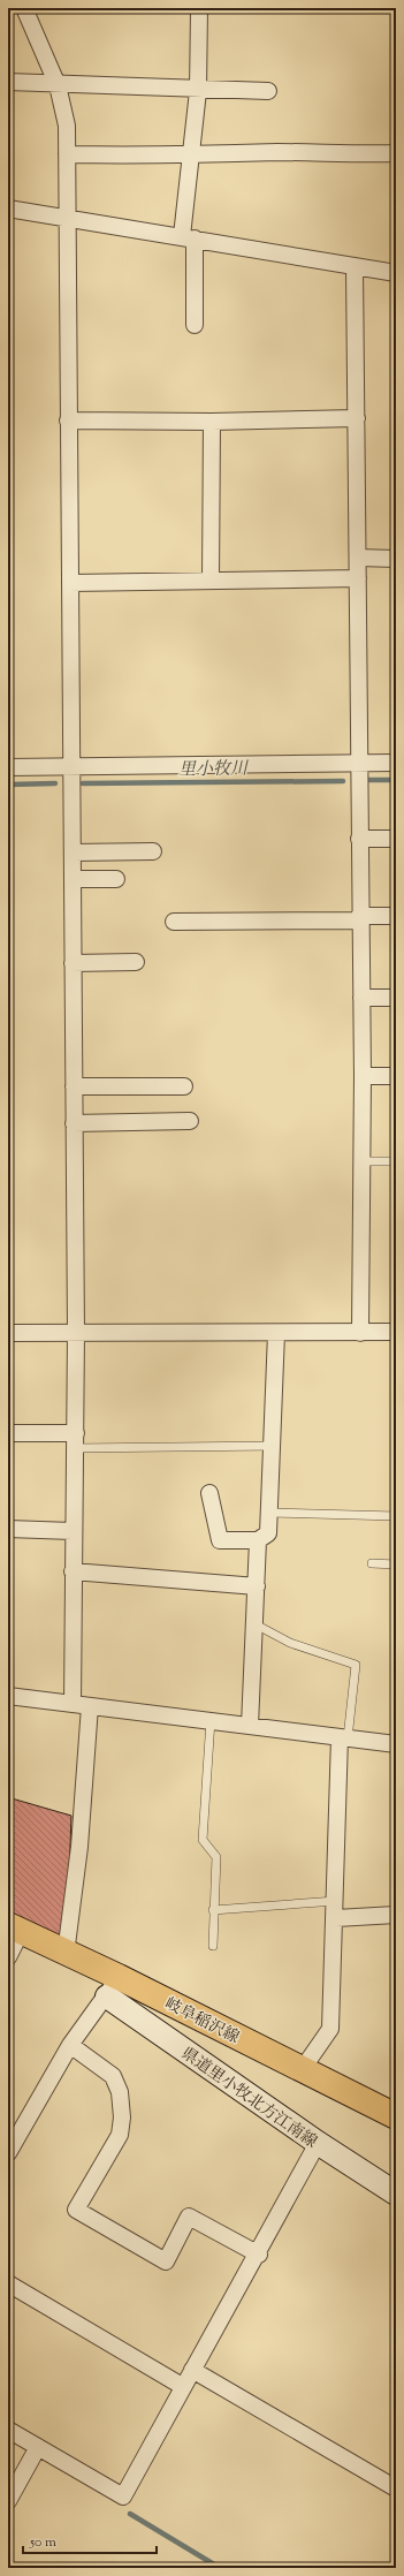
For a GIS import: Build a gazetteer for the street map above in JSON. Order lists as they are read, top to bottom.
{
  "streets": {
    "main road": ["岐阜稲沢線", "県道里小牧北方江南線"]
  },
  "crossings": [
    ["岐阜稲沢線", "県道里小牧北方江南線"]
  ],
  "water": ["里小牧川"],
  "scale_bar": "50 m"
}
